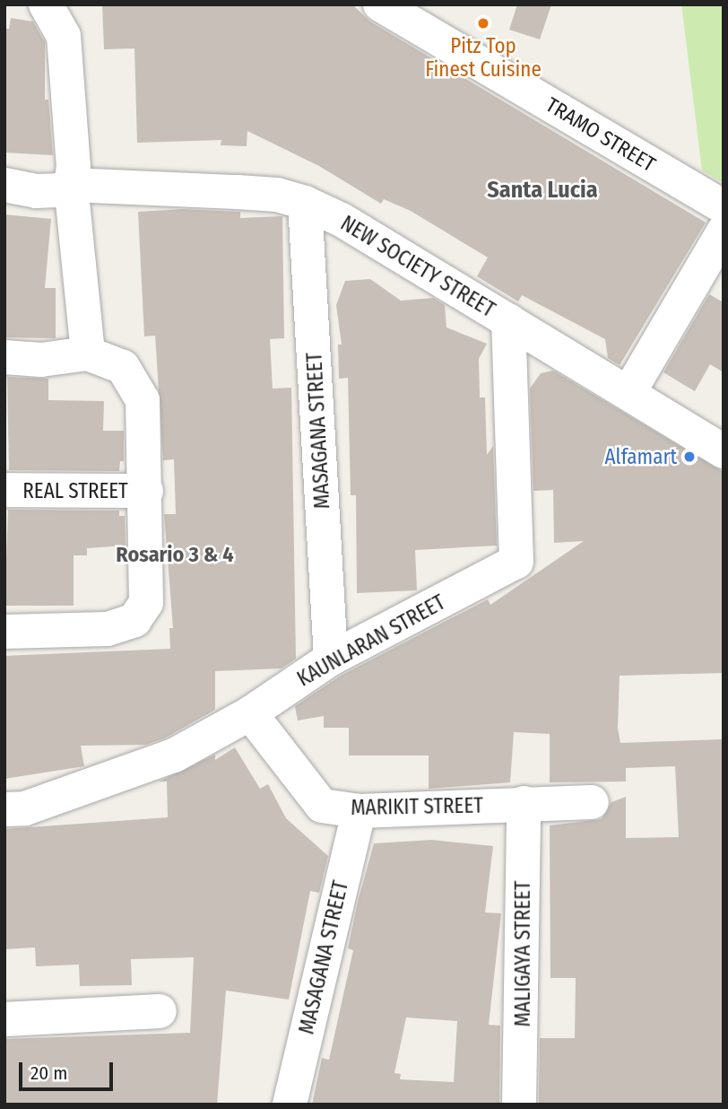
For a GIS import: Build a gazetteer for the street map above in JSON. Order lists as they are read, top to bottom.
{
  "streets": {
    "street": [
      "TRAMO STREET",
      "NEW SOCIETY STREET",
      "MASAGANA STREET",
      "REAL STREET",
      "KAUNLARAN STREET",
      "MARIKIT STREET",
      "MALIGAYA STREET"
    ]
  },
  "crossings": [
    ["NEW SOCIETY STREET", "MASAGANA STREET"],
    ["NEW SOCIETY STREET", "KAUNLARAN STREET"],
    ["MASAGANA STREET", "KAUNLARAN STREET"],
    ["MASAGANA STREET", "MARIKIT STREET"],
    ["KAUNLARAN STREET", "MARIKIT STREET"],
    ["MARIKIT STREET", "MALIGAYA STREET"]
  ],
  "districts": ["Santa Lucia", "Rosario 3 & 4"],
  "places": ["Pitz Top Finest Cuisine", "Alfamart"],
  "scale_bar": "20 m"
}
